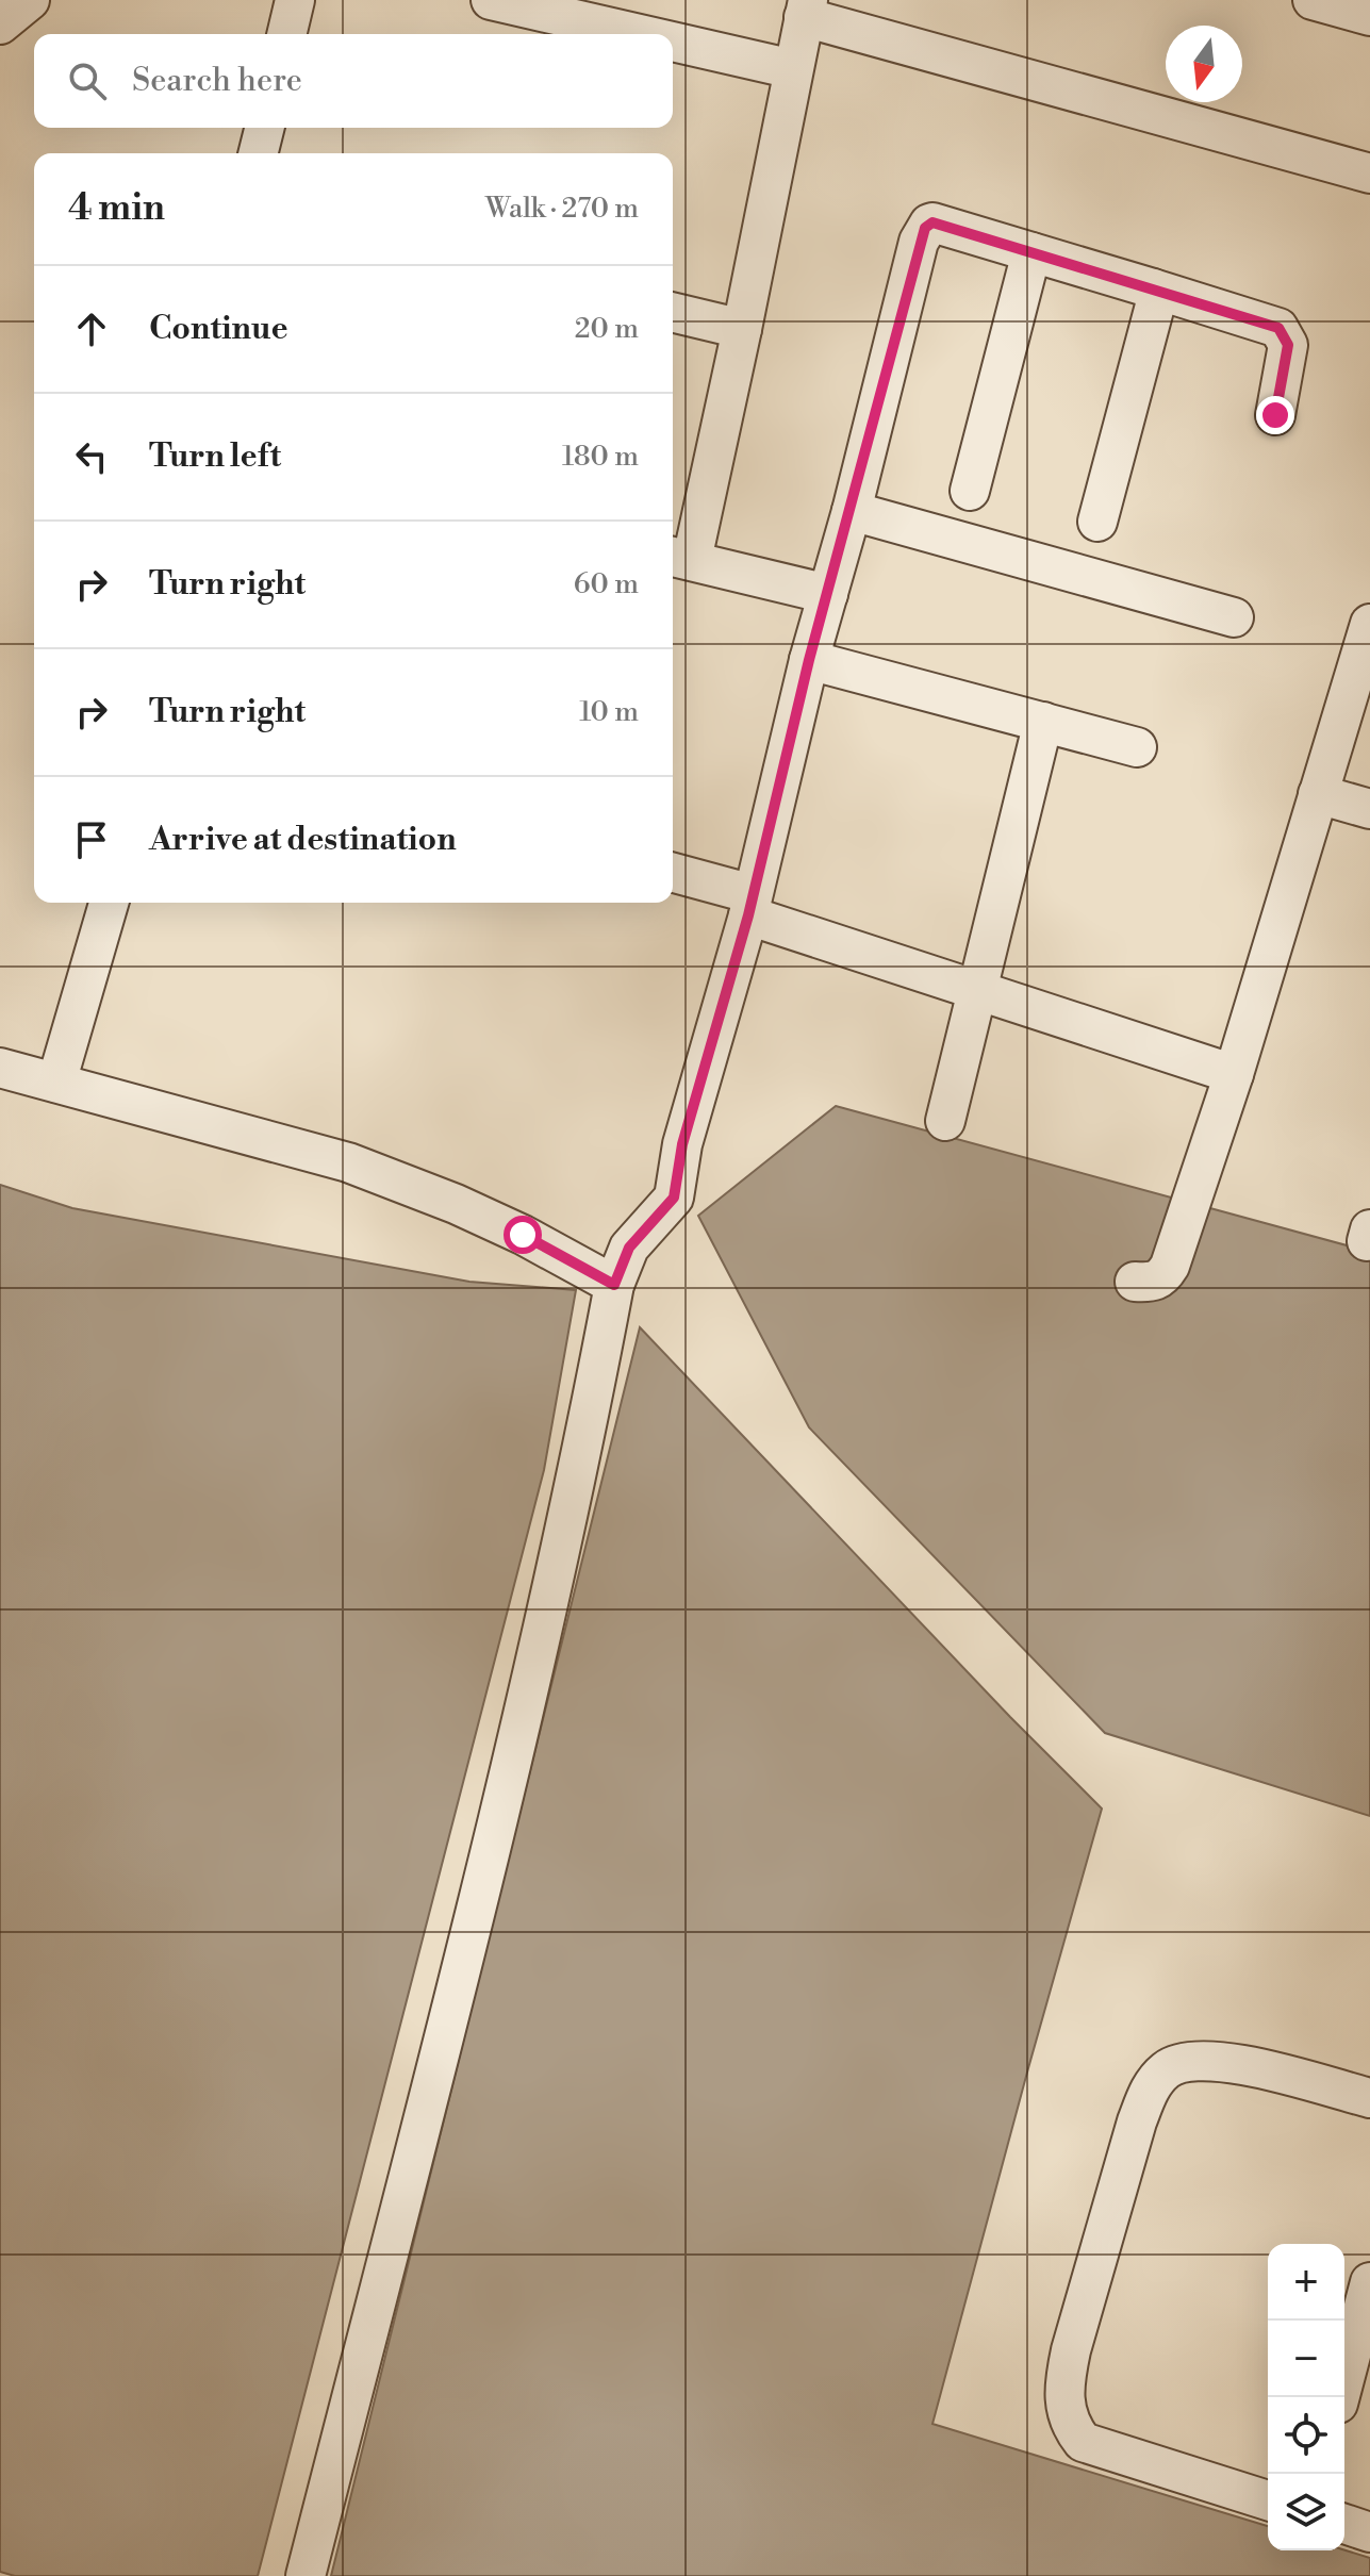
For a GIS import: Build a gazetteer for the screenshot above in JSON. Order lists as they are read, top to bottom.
{
  "north": "bottom",
  "page": {
    "search": "Search here",
    "heading": ["4 min", "Walk · 270 m"],
    "list": [
      ["Continue", "20 m"],
      ["Turn left", "180 m"],
      ["Turn right", "60 m"],
      ["Turn right", "10 m"],
      "Arrive at destination"
    ],
    "map_buttons": ["+", "−"]
  }
}
